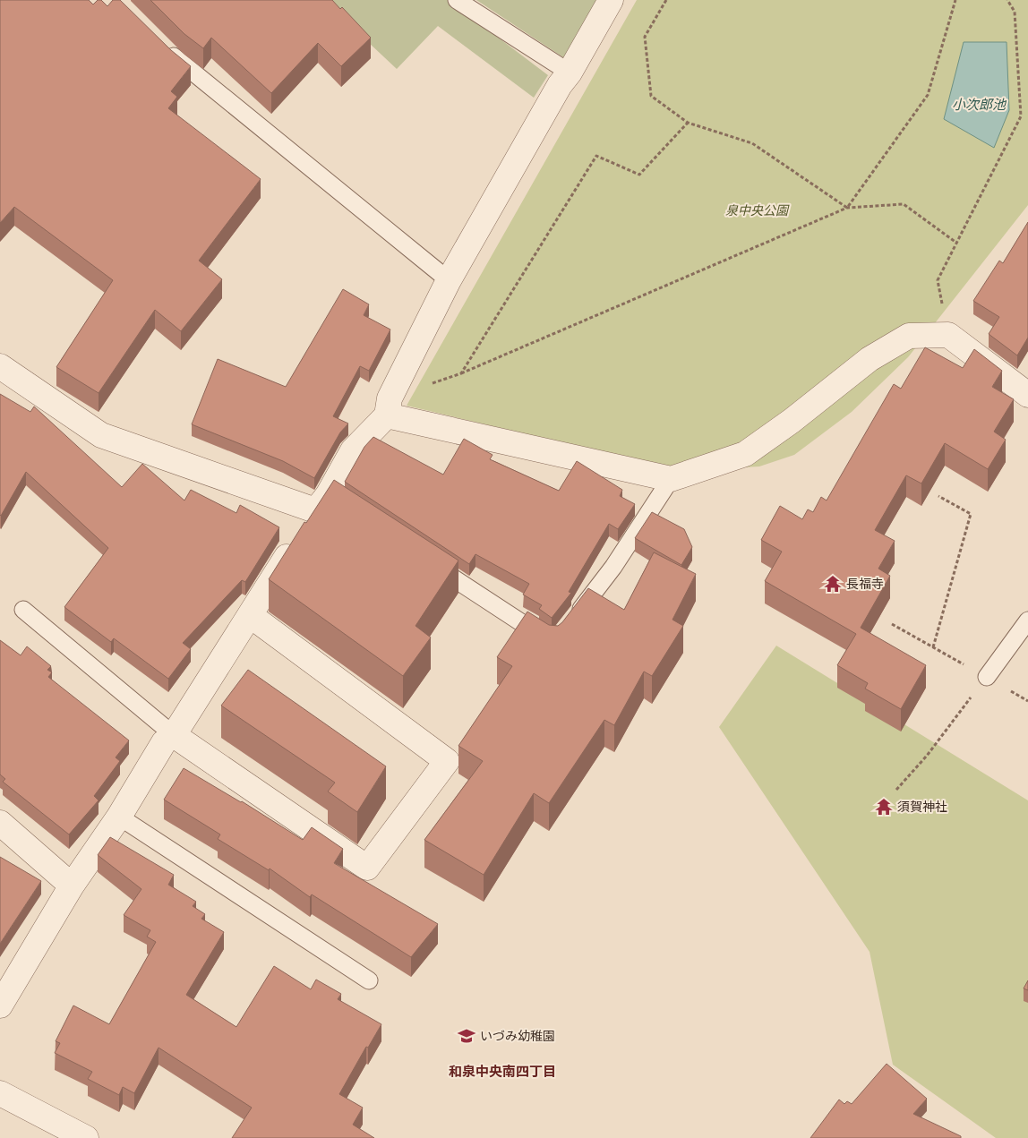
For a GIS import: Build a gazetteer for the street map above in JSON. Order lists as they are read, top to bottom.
{
  "districts": ["和泉中央南四丁目"],
  "water": ["小次郎池"],
  "parks": ["泉中央公園"],
  "places": {
    "temple": ["長福寺", "須賀神社"],
    "school or university": ["いづみ幼稚園"]
  }
}
